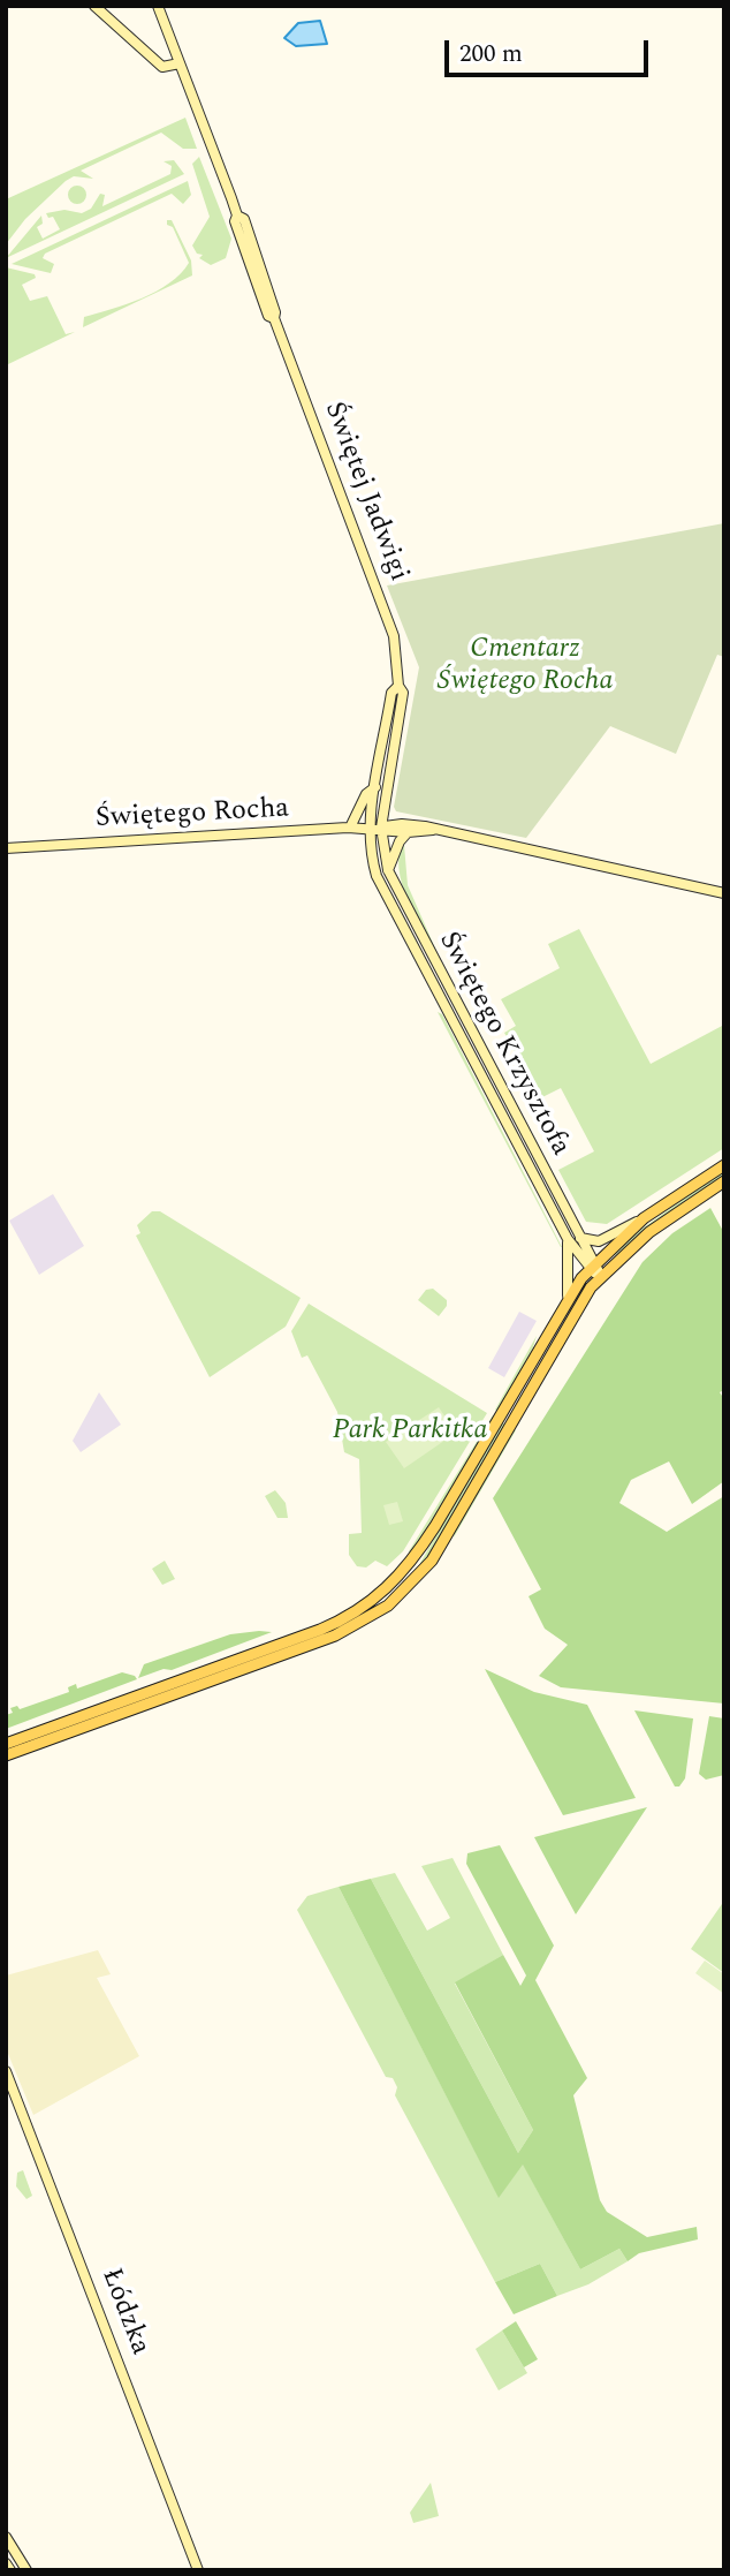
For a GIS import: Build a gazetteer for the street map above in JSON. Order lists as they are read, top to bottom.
{
  "streets": {
    "main road": [
      "Świętej Jadwigi",
      "Świętego Rocha",
      "Świętego Krzysztofa",
      "Łódzka"
    ]
  },
  "crossings": [
    ["Świętej Jadwigi", "Świętego Rocha"],
    ["Świętej Jadwigi", "Świętego Krzysztofa"],
    ["Świętego Rocha", "Świętego Krzysztofa"]
  ],
  "parks": ["Cmentarz Świętego Rocha", "Park Parkitka"],
  "scale_bar": "200 m"
}
